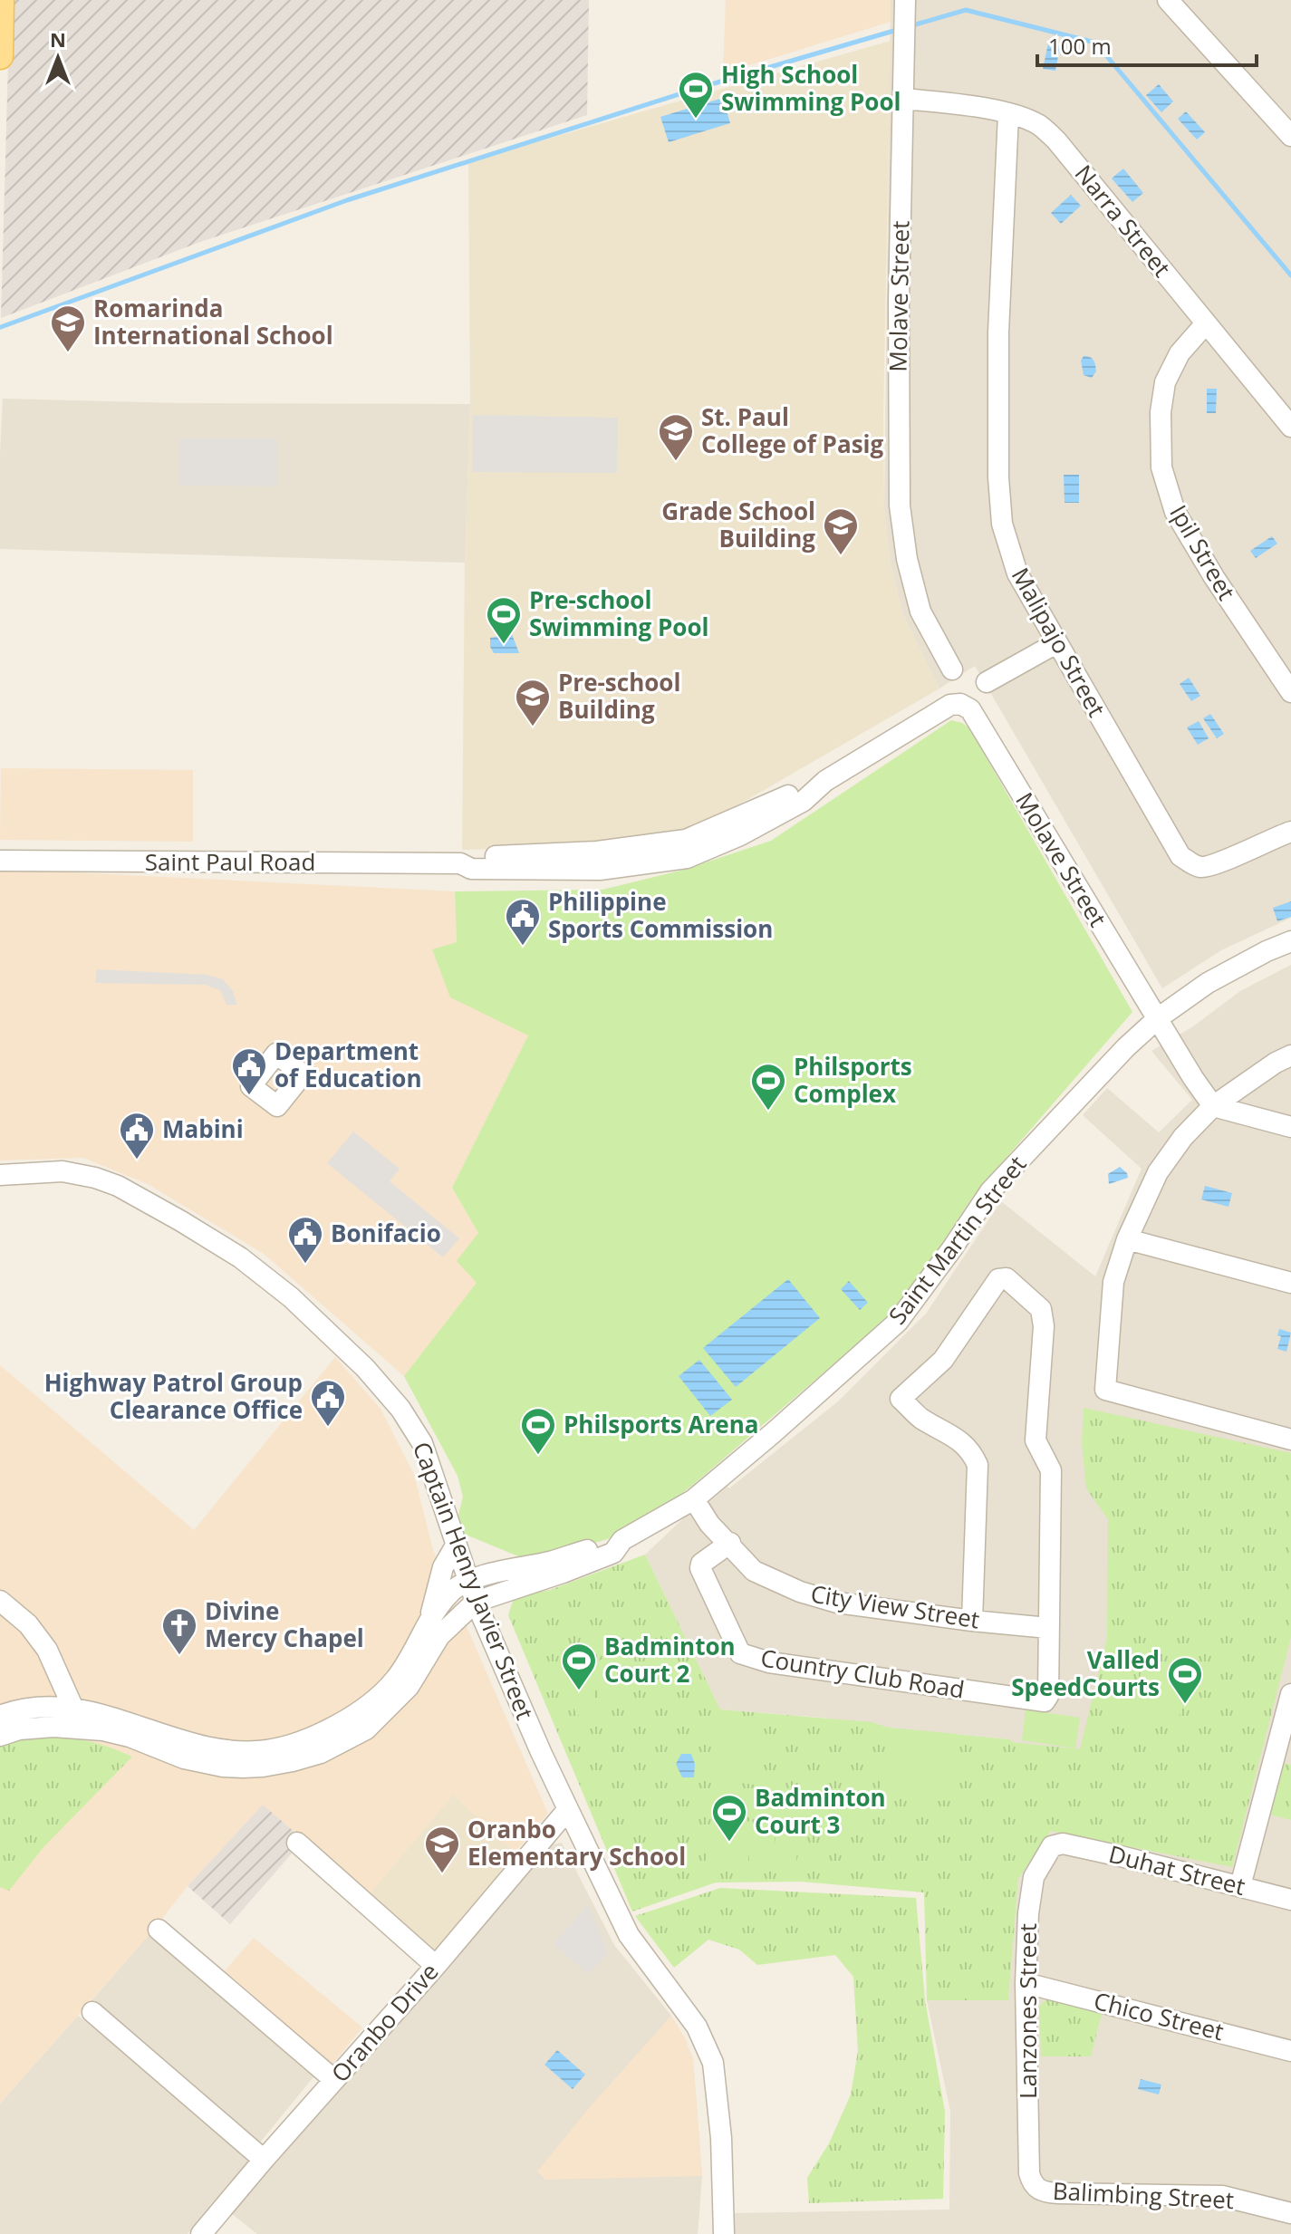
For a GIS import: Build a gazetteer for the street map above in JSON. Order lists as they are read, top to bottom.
{
  "streets": {
    "street": [
      "Narra Street",
      "Molave Street",
      "Ipil Street",
      "Malipajo Street",
      "Saint Paul Road",
      "Saint Martin Street",
      "Captain Henry Javier Street",
      "City View Street",
      "Country Club Road",
      "Duhat Street",
      "Lanzones Street",
      "Chico Street",
      "Oranbo Drive",
      "Balimbing Street"
    ]
  },
  "crossings": [
    ["Narra Street", "Molave Street"],
    ["Narra Street", "Ipil Street"],
    ["Narra Street", "Malipajo Street"],
    ["Molave Street", "Saint Paul Road"],
    ["Molave Street", "Saint Martin Street"],
    ["Saint Martin Street", "Captain Henry Javier Street"],
    ["Saint Martin Street", "City View Street"],
    ["Captain Henry Javier Street", "Oranbo Drive"],
    ["City View Street", "Country Club Road"],
    ["Duhat Street", "Lanzones Street"],
    ["Lanzones Street", "Chico Street"],
    ["Lanzones Street", "Balimbing Street"]
  ],
  "places": {
    "sports": [
      "High School Swimming Pool",
      "Pre-school Swimming Pool",
      "Philsports Complex",
      "Philsports Arena",
      "Badminton Court 2",
      "Valled SpeedCourts",
      "Badminton Court 3"
    ],
    "school or university": [
      "Romarinda International School",
      "St. Paul College of Pasig",
      "Grade School Building",
      "Pre-school Building",
      "Oranbo Elementary School"
    ],
    "public building": [
      "Philippine Sports Commission",
      "Department of Education",
      "Mabini",
      "Bonifacio",
      "Highway Patrol Group Clearance Office"
    ],
    "church": ["Divine Mercy Chapel"]
  },
  "scale_bar": "100 m",
  "north": "top"
}
